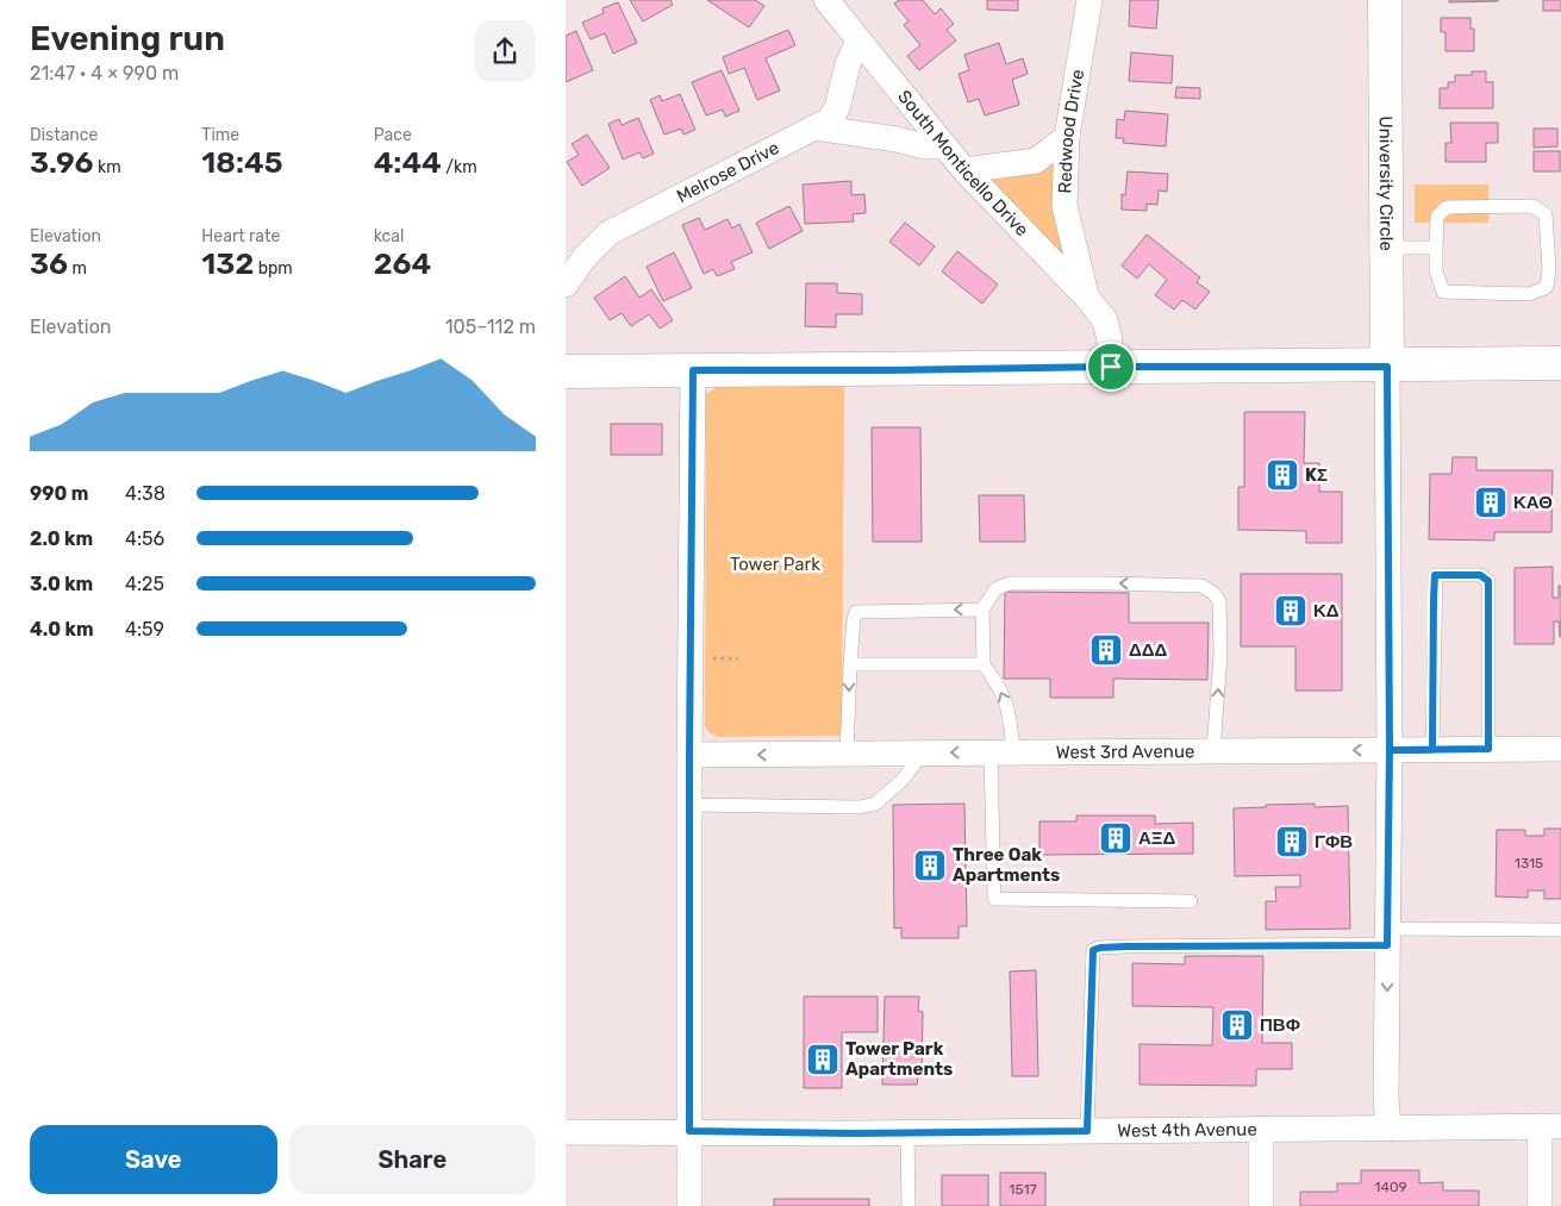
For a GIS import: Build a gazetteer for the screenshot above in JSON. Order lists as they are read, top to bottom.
{
  "streets": {
    "street": [
      "Redwood Drive",
      "South Monticello Drive",
      "Melrose Drive",
      "University Circle",
      "West 3rd Avenue",
      "West 4th Avenue"
    ]
  },
  "crossings": [
    ["Redwood Drive", "South Monticello Drive"],
    ["South Monticello Drive", "Melrose Drive"]
  ],
  "one_way": ["West 3rd Avenue"],
  "parks": ["Tower Park"],
  "places": {
    "building": [
      "KΣ",
      "ΚΑΘ",
      "ΚΔ",
      "ΔΔΔ",
      "ΑΞΔ",
      "ΓΦΒ",
      "Three Oak Apartments",
      "ΠΒΦ",
      "Tower Park Apartments"
    ]
  },
  "house_numbers": ["1315", "1409", "1517"],
  "page": {
    "heading": ["Evening run", "21:47 · 4 × 990 m"],
    "stats": [
      ["Distance", "3.96 km"],
      ["Time", "18:45"],
      ["Pace", "4:44 /km"],
      ["Elevation", "36 m"],
      ["Heart rate", "132 bpm"],
      ["kcal", "264"]
    ],
    "chart": ["Elevation", "105–112 m"],
    "list": [
      {
        "name": "990 m",
        "note": "4:38"
      },
      {
        "name": "2.0 km",
        "note": "4:56"
      },
      {
        "name": "3.0 km",
        "note": "4:25"
      },
      {
        "name": "4.0 km",
        "note": "4:59"
      }
    ],
    "buttons": ["Save", "Share"]
  }
}
